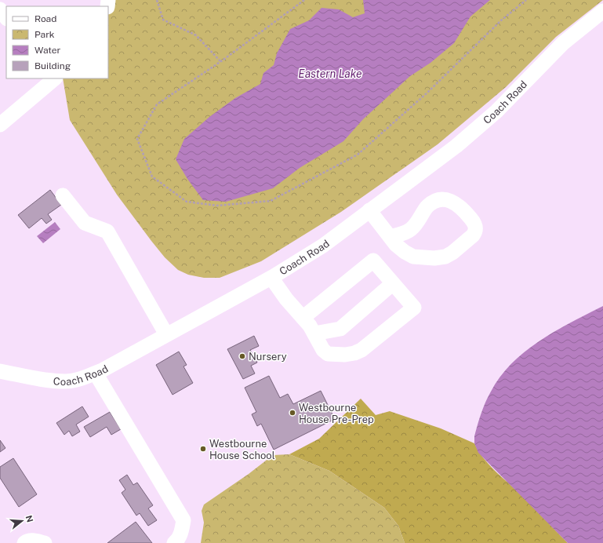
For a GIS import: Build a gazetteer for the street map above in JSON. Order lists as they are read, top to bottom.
{
  "streets": {
    "street": ["Coach Road"]
  },
  "water": ["Eastern Lake"],
  "places": ["Nursery", "Westbourne House Pre-Prep", "Westbourne House School"],
  "legend": [
    "Road",
    "Park",
    "Water",
    "Building"
  ],
  "north": "right"
}
